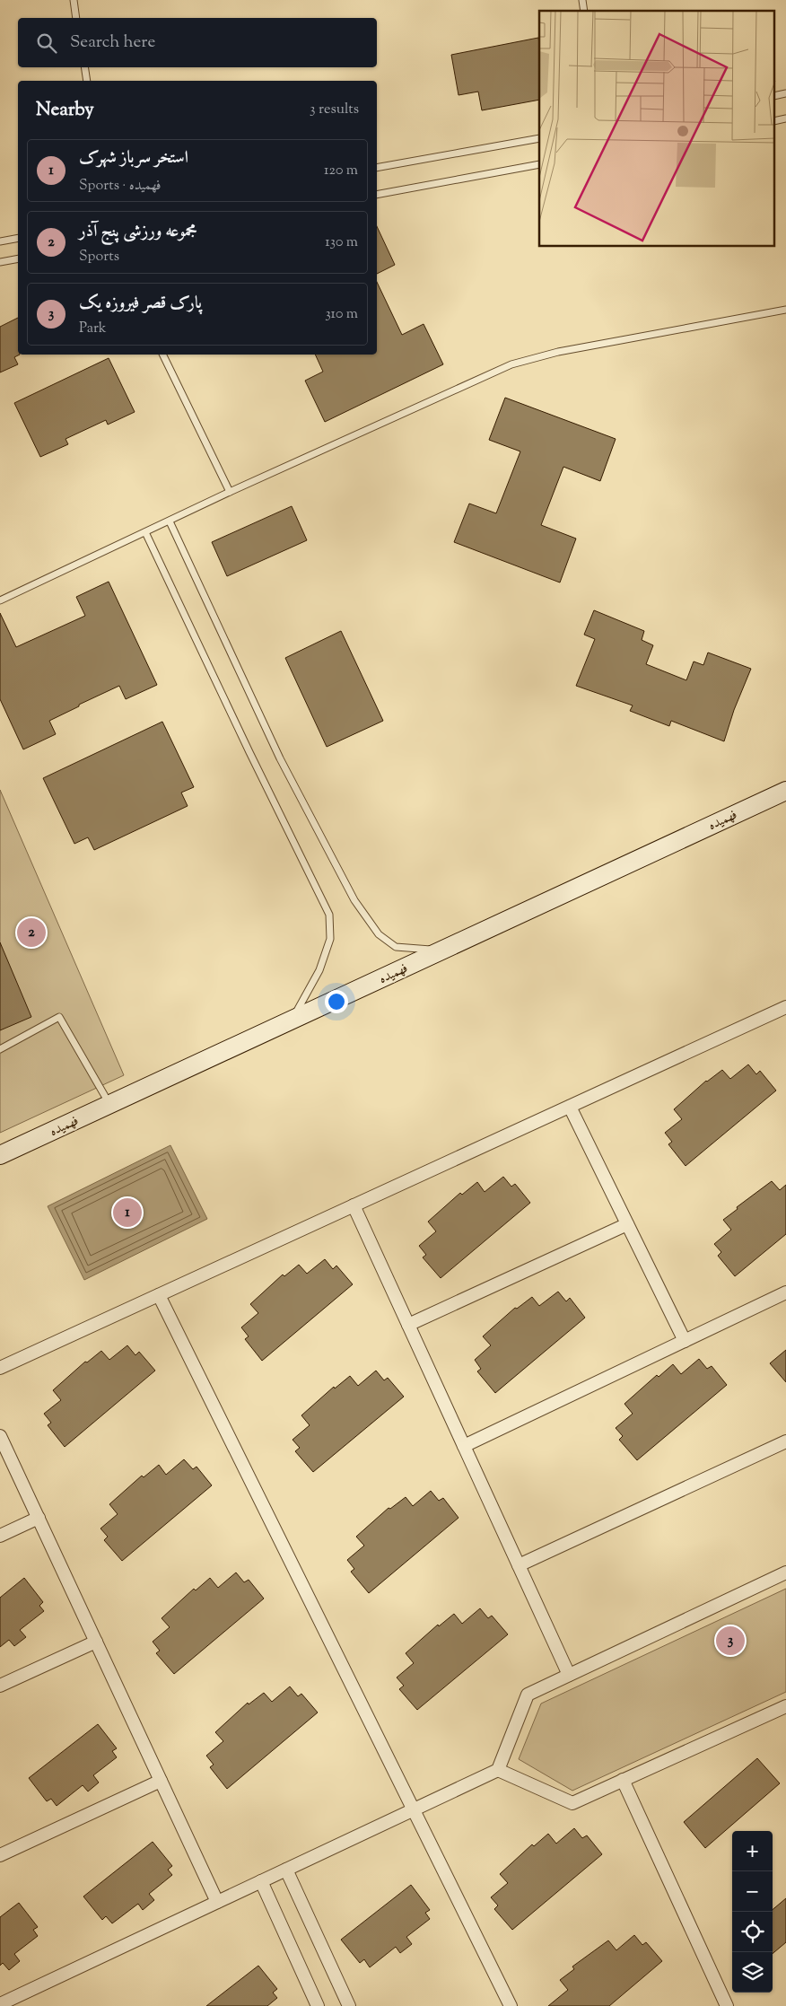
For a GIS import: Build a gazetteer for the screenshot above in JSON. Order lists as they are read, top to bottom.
{
  "streets": {
    "main road": ["فهمیده"]
  },
  "page": {
    "search": "Search here",
    "heading": ["Nearby", "3 results"],
    "list": [
      {
        "mark": "1",
        "name": "استخر سرباز شهرک",
        "note": "Sports · فهمیده",
        "value": "120 m"
      },
      {
        "mark": "2",
        "name": "مجموعه ورزشی پنج آذر",
        "note": "Sports",
        "value": "130 m"
      },
      {
        "mark": "3",
        "name": "پارک قصر فیروزه یک",
        "note": "Park",
        "value": "310 m"
      }
    ],
    "pins": ["2", "1", "3"],
    "map_buttons": ["+", "−"]
  }
}
